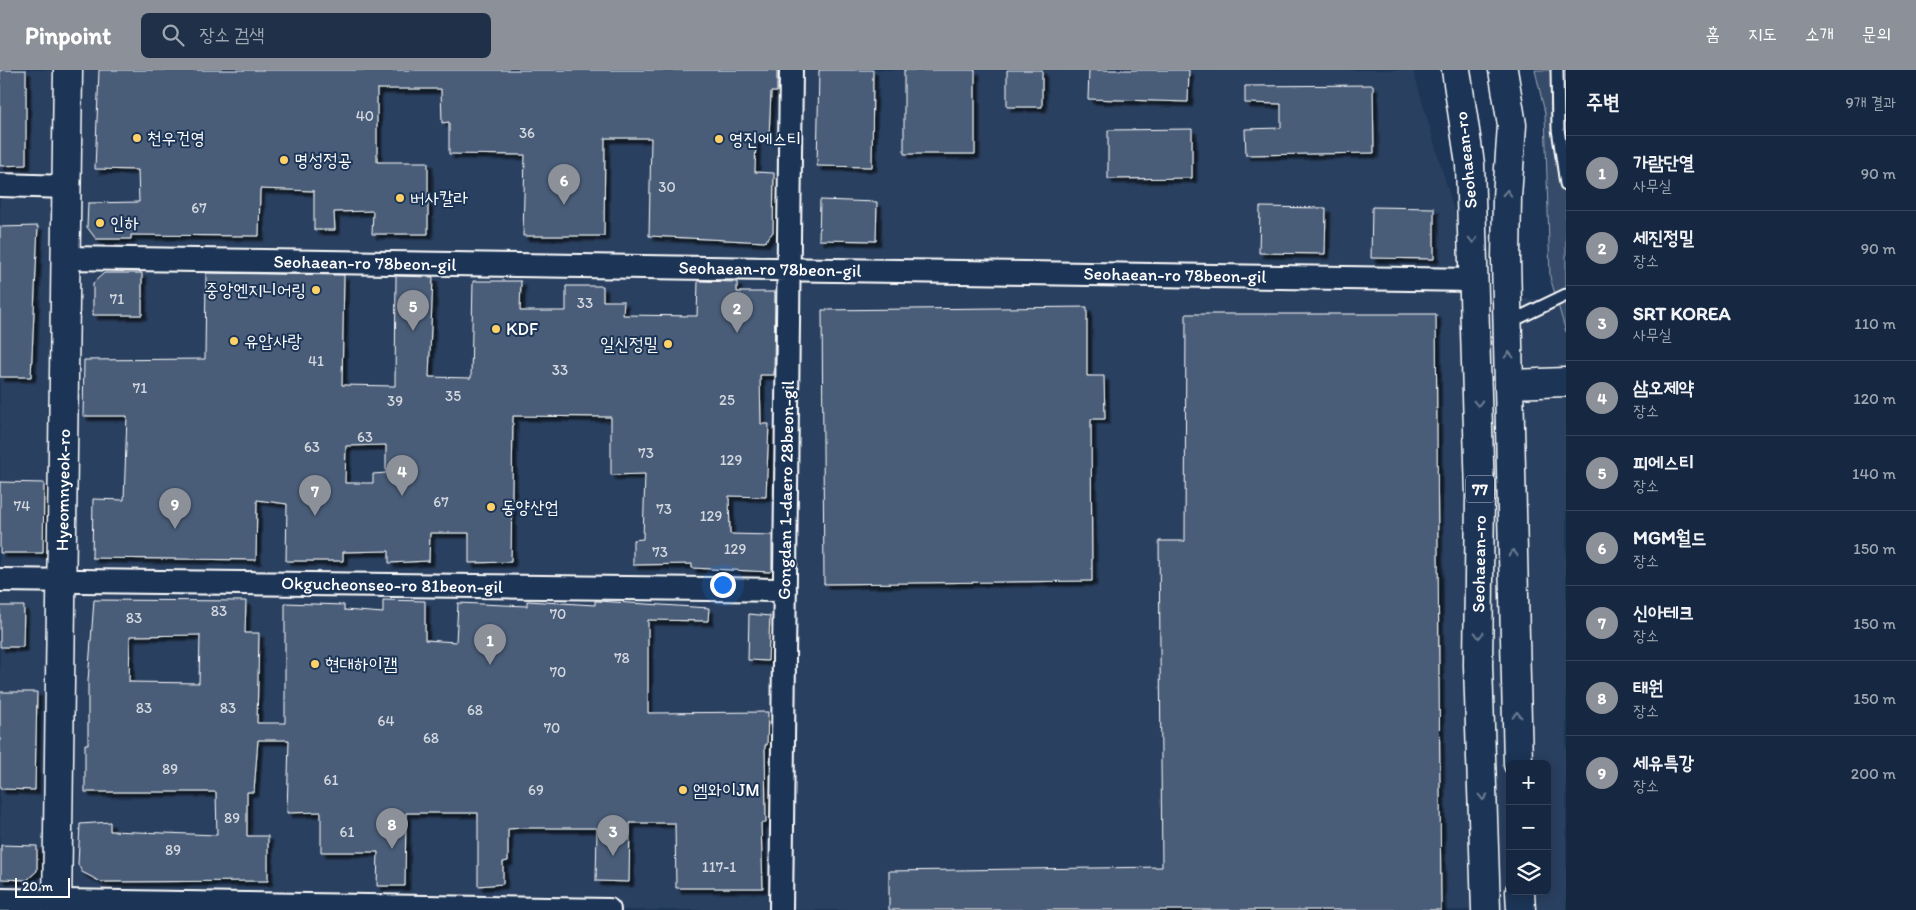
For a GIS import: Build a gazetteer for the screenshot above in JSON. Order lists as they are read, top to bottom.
{
  "streets": {
    "main road": ["Seohaean-ro", "77", "Hyeomnyeok-ro"],
    "street": ["Seohaean-ro 78beon-gil", "Gongdan 1-daero 28beon-gil", "Okgucheonseo-ro 81beon-gil"]
  },
  "crossings": [
    ["Seohaean-ro", "Seohaean-ro 78beon-gil"],
    ["Seohaean-ro 78beon-gil", "Hyeomnyeok-ro"],
    ["Seohaean-ro 78beon-gil", "Gongdan 1-daero 28beon-gil"],
    ["Hyeomnyeok-ro", "Okgucheonseo-ro 81beon-gil"],
    ["Gongdan 1-daero 28beon-gil", "Okgucheonseo-ro 81beon-gil"]
  ],
  "places": [
    "천우건영",
    "영진에스티",
    "명성정공",
    "버사칼라",
    "인하",
    "중앙엔지니어링",
    "KDF",
    "유압사랑",
    "일신정밀",
    "동양산업",
    "현대하이캠",
    "엠와이JM"
  ],
  "house_numbers": [
    "40",
    "36",
    "30",
    "67",
    "71",
    "33",
    "41",
    "33",
    "71",
    "35",
    "25",
    "39",
    "63",
    "63",
    "73",
    "129",
    "67",
    "74",
    "73",
    "129",
    "129",
    "73",
    "83",
    "70",
    "83",
    "78",
    "70",
    "83",
    "83",
    "68",
    "64",
    "70",
    "68",
    "89",
    "61",
    "69",
    "89",
    "61",
    "89",
    "117-1"
  ],
  "scale_bar": "20 m",
  "page": {
    "header": "Pinpoint",
    "search": "장소 검색",
    "nav": [
      "홈",
      "지도",
      "소개",
      "문의"
    ],
    "heading": ["주변", "9개 결과"],
    "list": [
      {
        "mark": "1",
        "name": "가람단열",
        "note": "사무실",
        "value": "90 m"
      },
      {
        "mark": "2",
        "name": "세진정밀",
        "note": "장소",
        "value": "90 m"
      },
      {
        "mark": "3",
        "name": "SRT KOREA",
        "note": "사무실",
        "value": "110 m"
      },
      {
        "mark": "4",
        "name": "삼오제약",
        "note": "장소",
        "value": "120 m"
      },
      {
        "mark": "5",
        "name": "피에스티",
        "note": "장소",
        "value": "140 m"
      },
      {
        "mark": "6",
        "name": "MGM월드",
        "note": "장소",
        "value": "150 m"
      },
      {
        "mark": "7",
        "name": "신아테크",
        "note": "장소",
        "value": "150 m"
      },
      {
        "mark": "8",
        "name": "태원",
        "note": "장소",
        "value": "150 m"
      },
      {
        "mark": "9",
        "name": "세유특강",
        "note": "장소",
        "value": "200 m"
      }
    ],
    "pins": [
      "6",
      "5",
      "2",
      "4",
      "7",
      "9",
      "1",
      "8",
      "3"
    ],
    "map_buttons": ["+", "−"],
    "scale": "20 m"
  }
}
